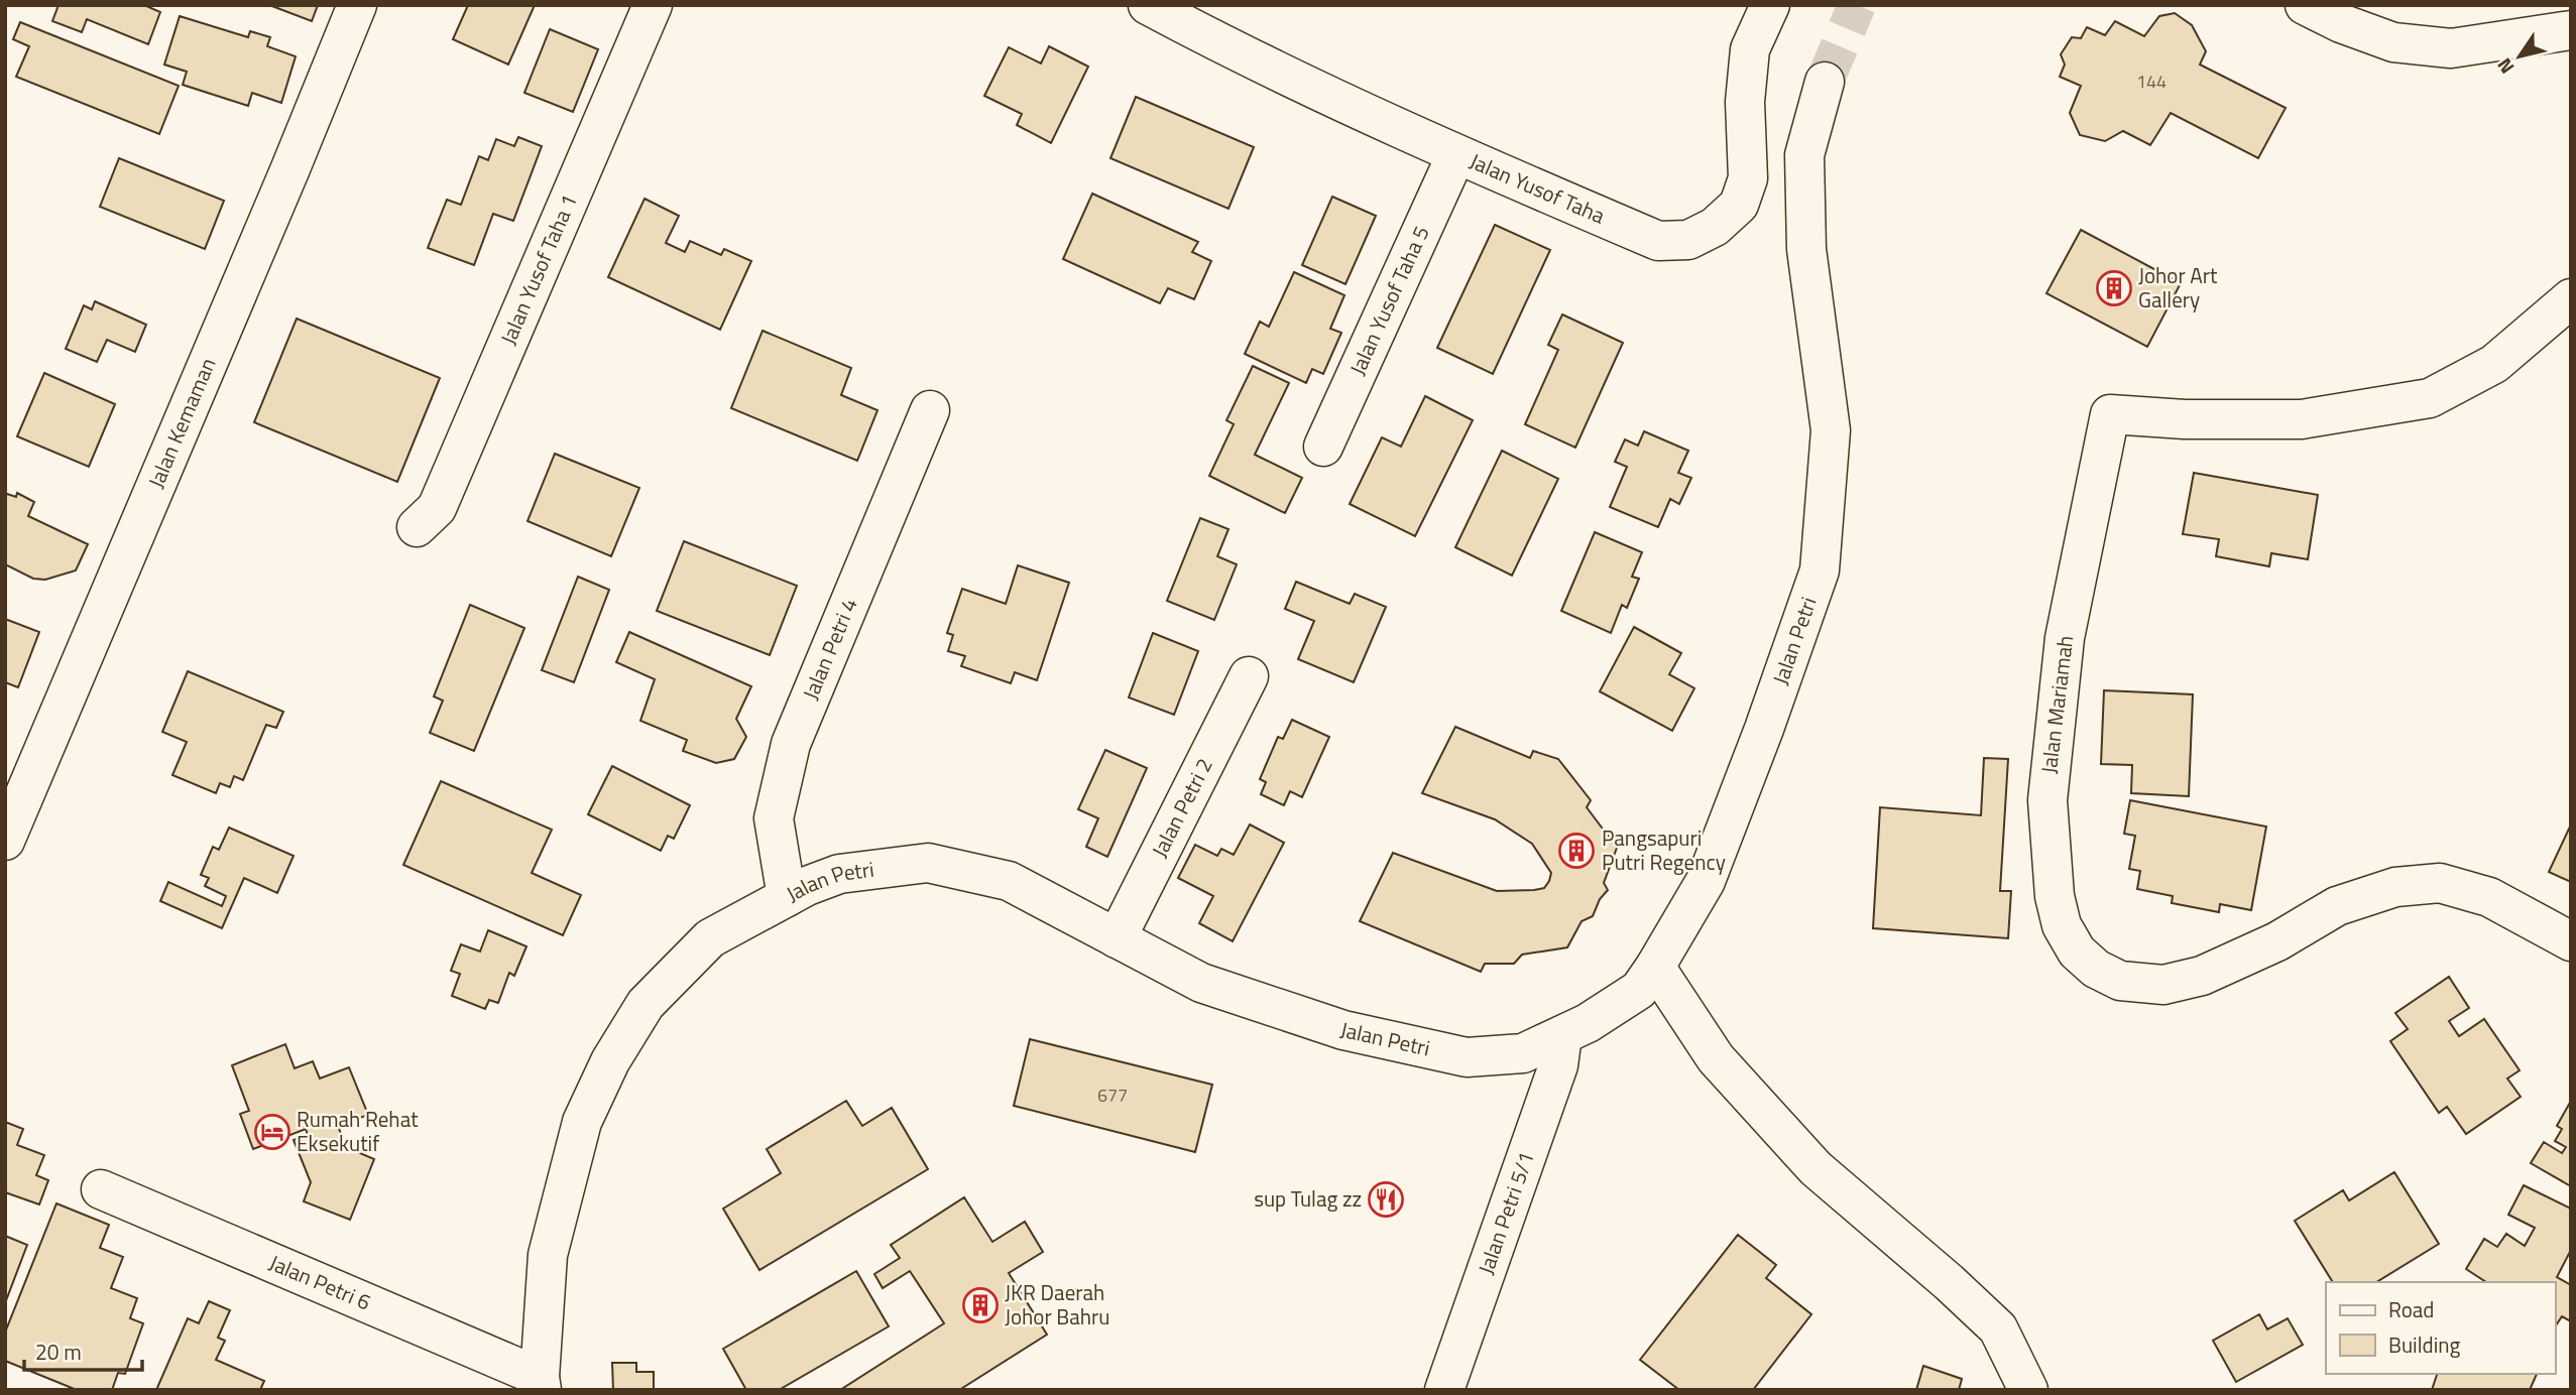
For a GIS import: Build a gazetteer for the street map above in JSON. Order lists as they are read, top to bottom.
{
  "streets": {
    "street": [
      "Jalan Yusof Taha",
      "Jalan Yusof Taha 1",
      "Jalan Yusof Taha 5",
      "Jalan Kemaman",
      "Jalan Petri",
      "Jalan Petri 4",
      "Jalan Mariamah",
      "Jalan Petri 2",
      "Jalan Petri 5/1",
      "Jalan Petri 6"
    ]
  },
  "crossings": [
    ["Jalan Yusof Taha", "Jalan Yusof Taha 5"],
    ["Jalan Petri", "Jalan Petri 4"],
    ["Jalan Petri", "Jalan Petri 2"],
    ["Jalan Petri", "Jalan Petri 5/1"],
    ["Jalan Petri", "Jalan Petri 6"]
  ],
  "places": {
    "building": ["Johor Art Gallery", "Pangsapuri Putri Regency", "JKR Daerah Johor Bahru"],
    "hotel": ["Rumah Rehat Eksekutif"],
    "restaurant": ["sup Tulag zz"]
  },
  "house_numbers": ["144", "677"],
  "legend": ["Road", "Building"],
  "scale_bar": "20 m",
  "north": "bottom left"
}
